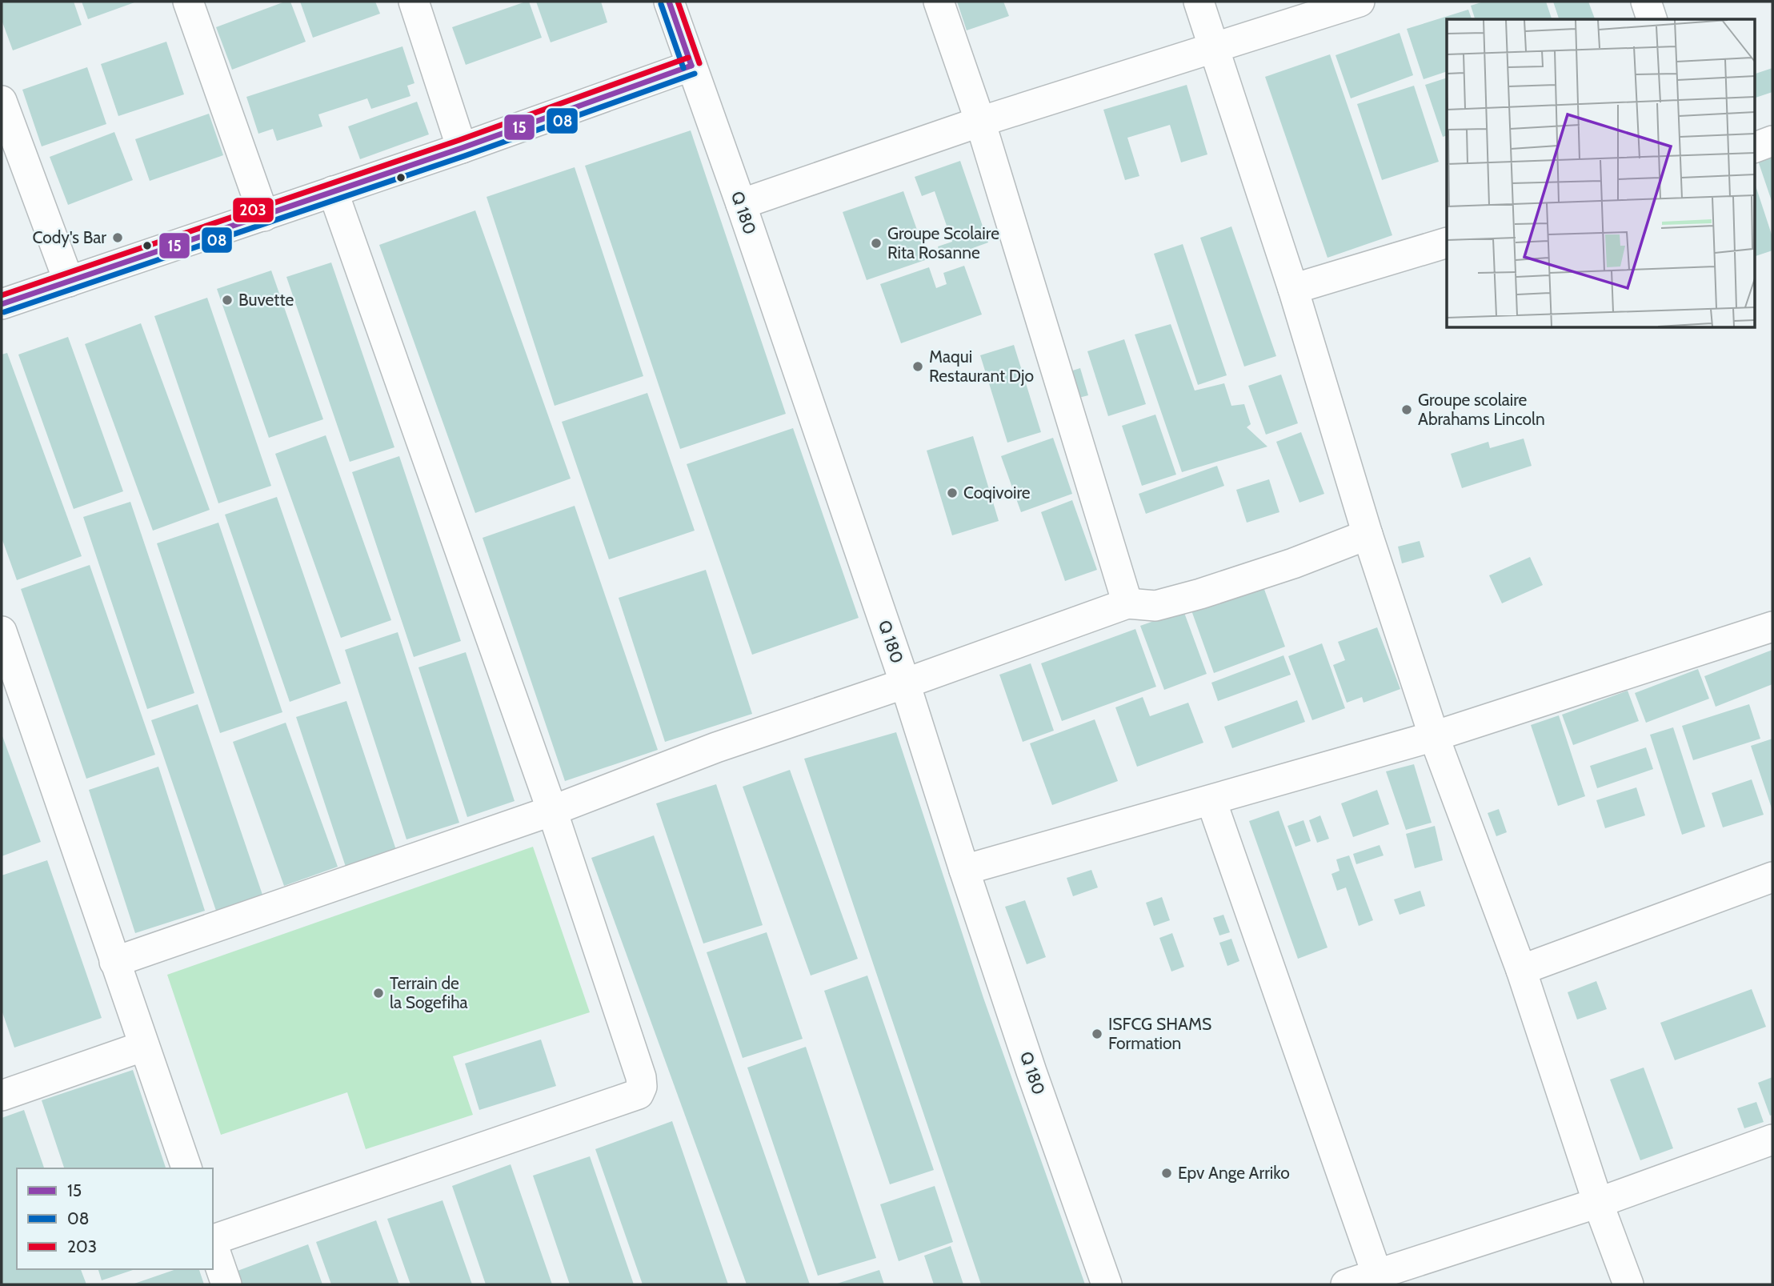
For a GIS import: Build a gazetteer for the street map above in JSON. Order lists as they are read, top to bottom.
{
  "streets": {
    "street": ["Q 180"]
  },
  "places": [
    "Cody's Bar",
    "Groupe Scolaire Rita Rosanne",
    "Buvette",
    "Maqui Restaurant Djo",
    "Groupe scolaire Abrahams Lincoln",
    "Coqivoire",
    "Terrain de la Sogefiha",
    "ISFCG SHAMS Formation",
    "Epv Ange Arriko"
  ],
  "lines": ["transit line 15", "transit line 203", "transit line 08"],
  "legend": ["15", "08", "203"]
}
